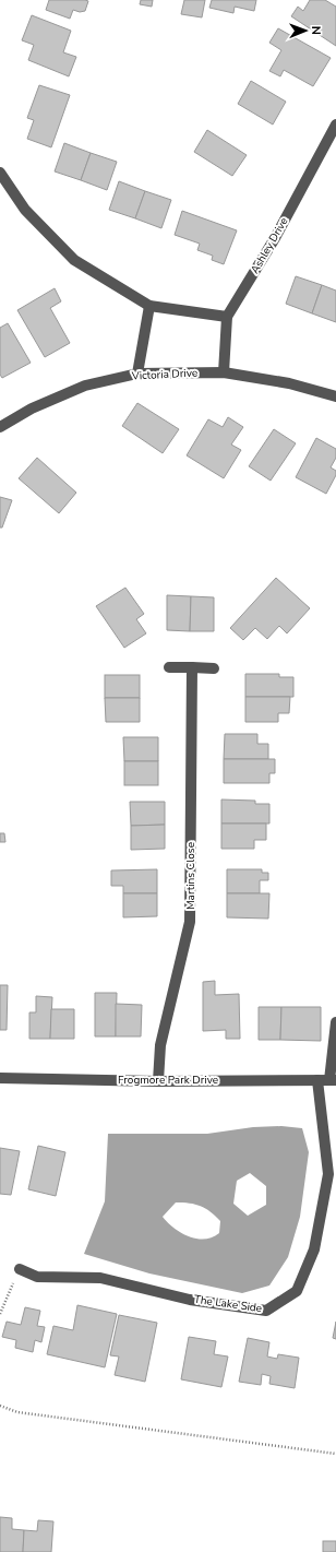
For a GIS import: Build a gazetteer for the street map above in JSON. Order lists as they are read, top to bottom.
{
  "streets": {
    "street": [
      "Ashley Drive",
      "Victoria Drive",
      "Martins Close",
      "Frogmore Park Drive",
      "The Lake Side"
    ]
  },
  "crossings": [
    ["Ashley Drive", "Victoria Drive"],
    ["Martins Close", "Frogmore Park Drive"],
    ["Frogmore Park Drive", "The Lake Side"]
  ],
  "north": "right"
}
